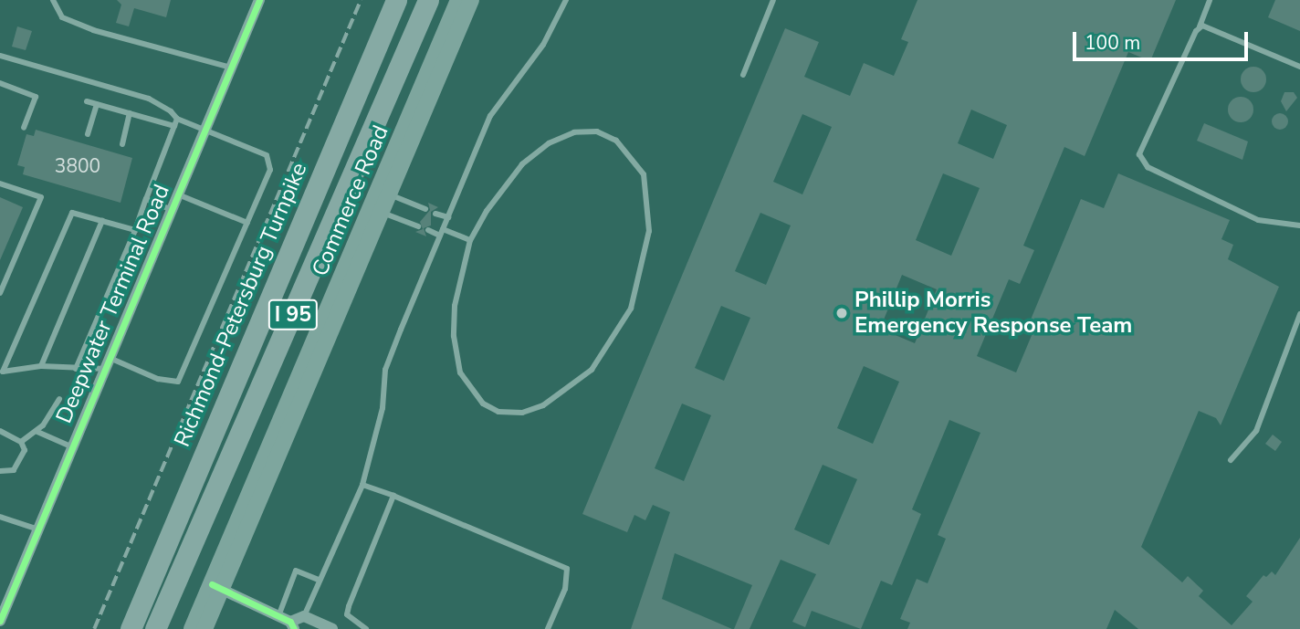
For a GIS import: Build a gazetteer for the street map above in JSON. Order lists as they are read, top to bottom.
{
  "streets": {
    "highway": ["Richmond-Petersburg Turnpike", "I 95"],
    "main road": ["Commerce Road"],
    "street": ["Deepwater Terminal Road"]
  },
  "places": ["Phillip Morris Emergency Response Team"],
  "house_numbers": ["3800"],
  "scale_bar": "100 m"
}
